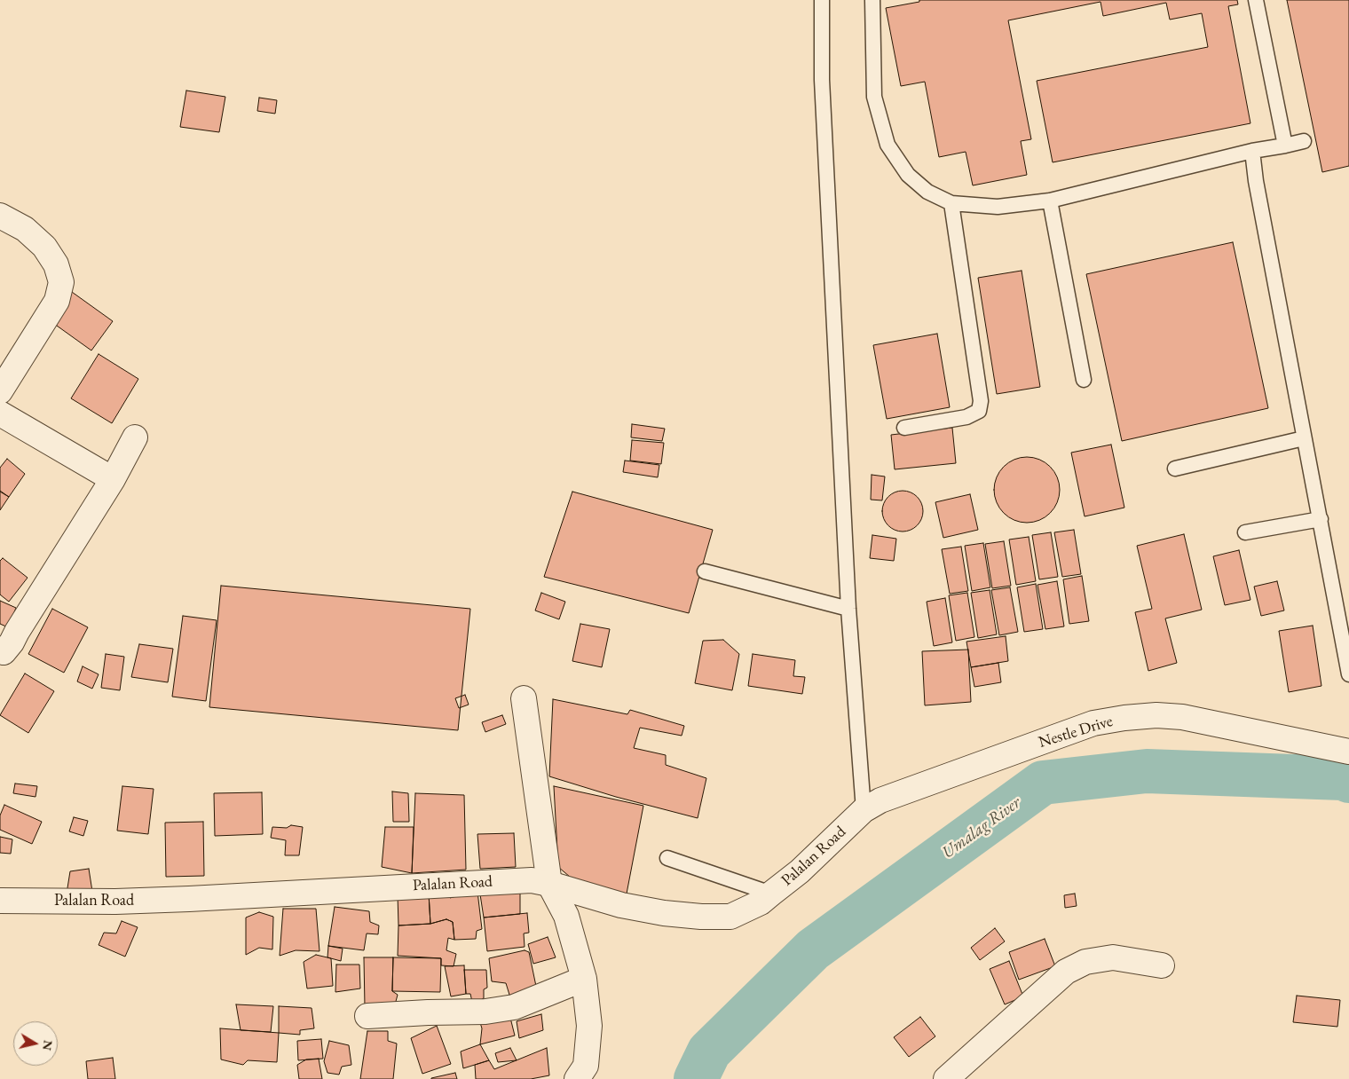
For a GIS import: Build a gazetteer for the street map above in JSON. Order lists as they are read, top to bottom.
{
  "streets": {
    "street": ["Nestle Drive", "Palalan Road"]
  },
  "crossings": [
    ["Nestle Drive", "Palalan Road"]
  ],
  "water": ["Umalag River"],
  "north": "right"
}
